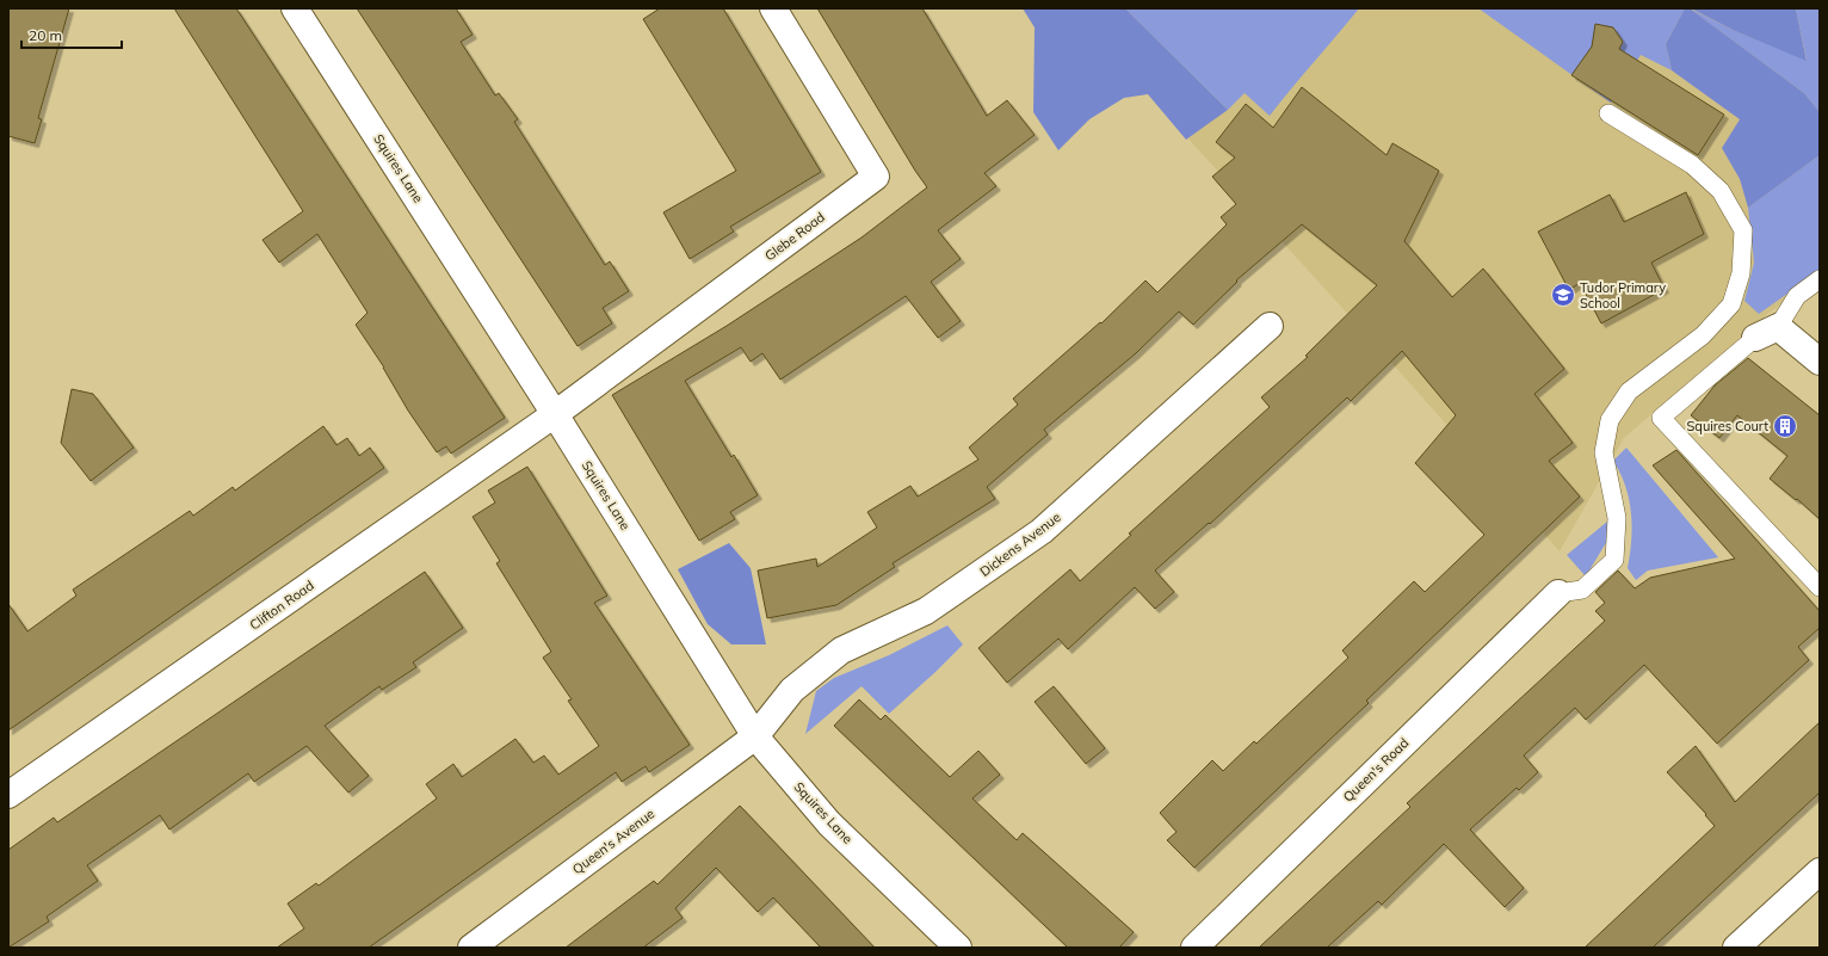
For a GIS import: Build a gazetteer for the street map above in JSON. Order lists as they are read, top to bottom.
{
  "streets": {
    "street": [
      "Squires Lane",
      "Glebe Road",
      "Dickens Avenue",
      "Clifton Road",
      "Queen's Road",
      "Queen's Avenue"
    ]
  },
  "crossings": [
    ["Squires Lane", "Glebe Road"],
    ["Squires Lane", "Dickens Avenue"],
    ["Squires Lane", "Clifton Road"],
    ["Squires Lane", "Queen's Avenue"],
    ["Glebe Road", "Clifton Road"],
    ["Dickens Avenue", "Queen's Avenue"]
  ],
  "places": {
    "school or university": ["Tudor Primary School"],
    "building": ["Squires Court"]
  },
  "scale_bar": "20 m"
}
